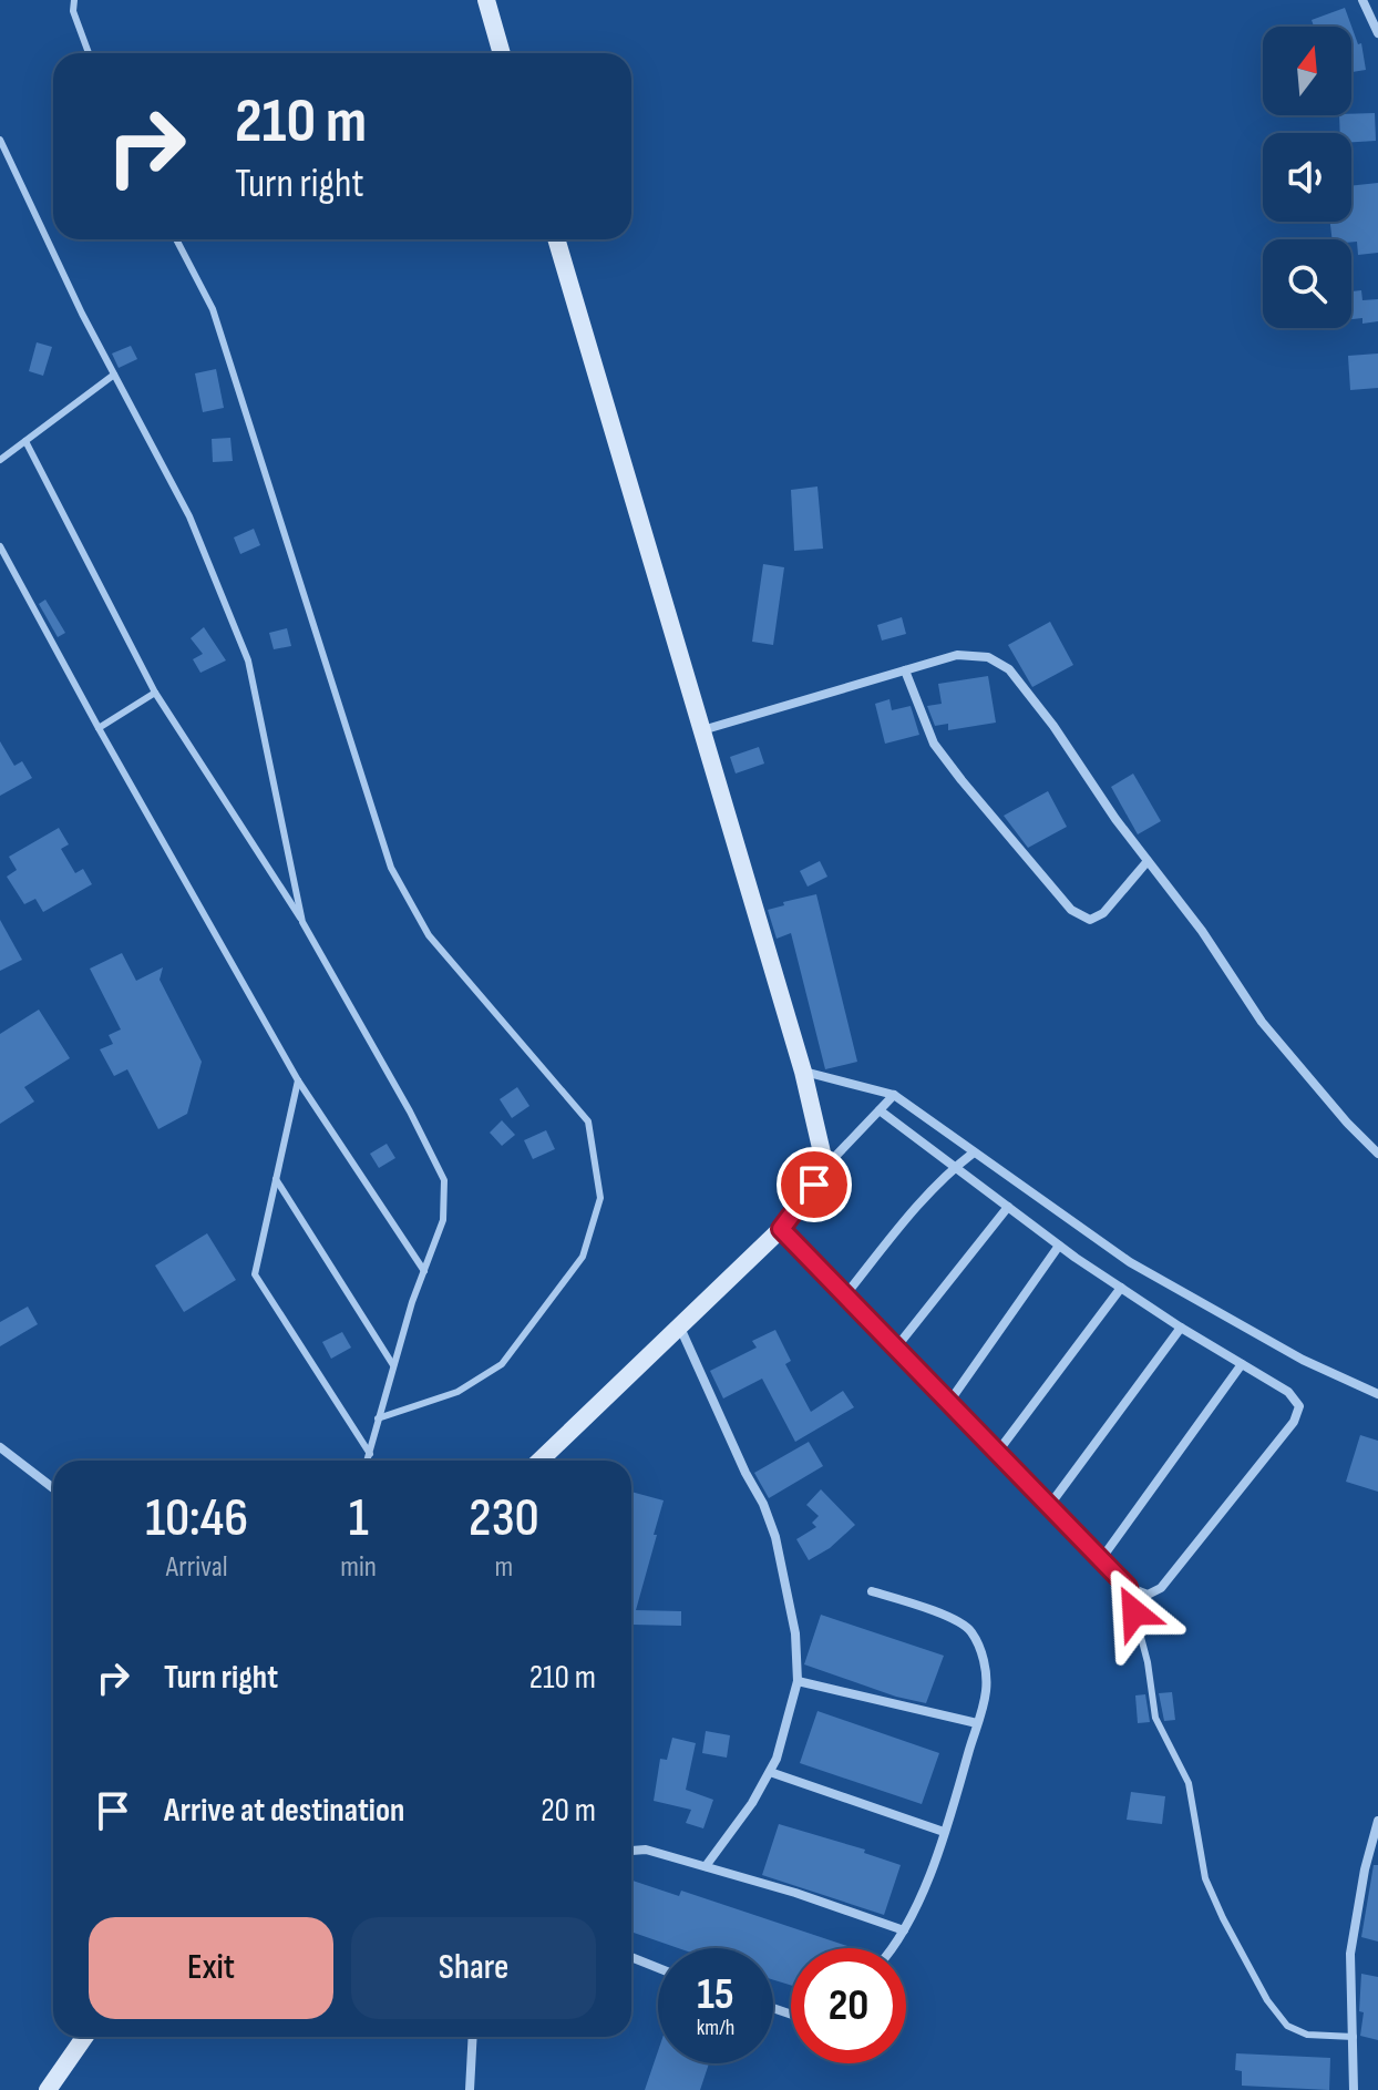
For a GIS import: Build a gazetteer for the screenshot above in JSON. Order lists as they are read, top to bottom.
{
  "north": "top",
  "page": {
    "turn": ["210 m", "Turn right"],
    "eta": [
      "10:46",
      "Arrival",
      "1",
      "min",
      "230",
      "m"
    ],
    "list": [
      {
        "name": "Turn right",
        "value": "210 m"
      },
      {
        "name": "Arrive at destination",
        "value": "20 m"
      }
    ],
    "buttons": ["Exit", "Share"],
    "speed": "15 km/h",
    "limit": "20"
  }
}
